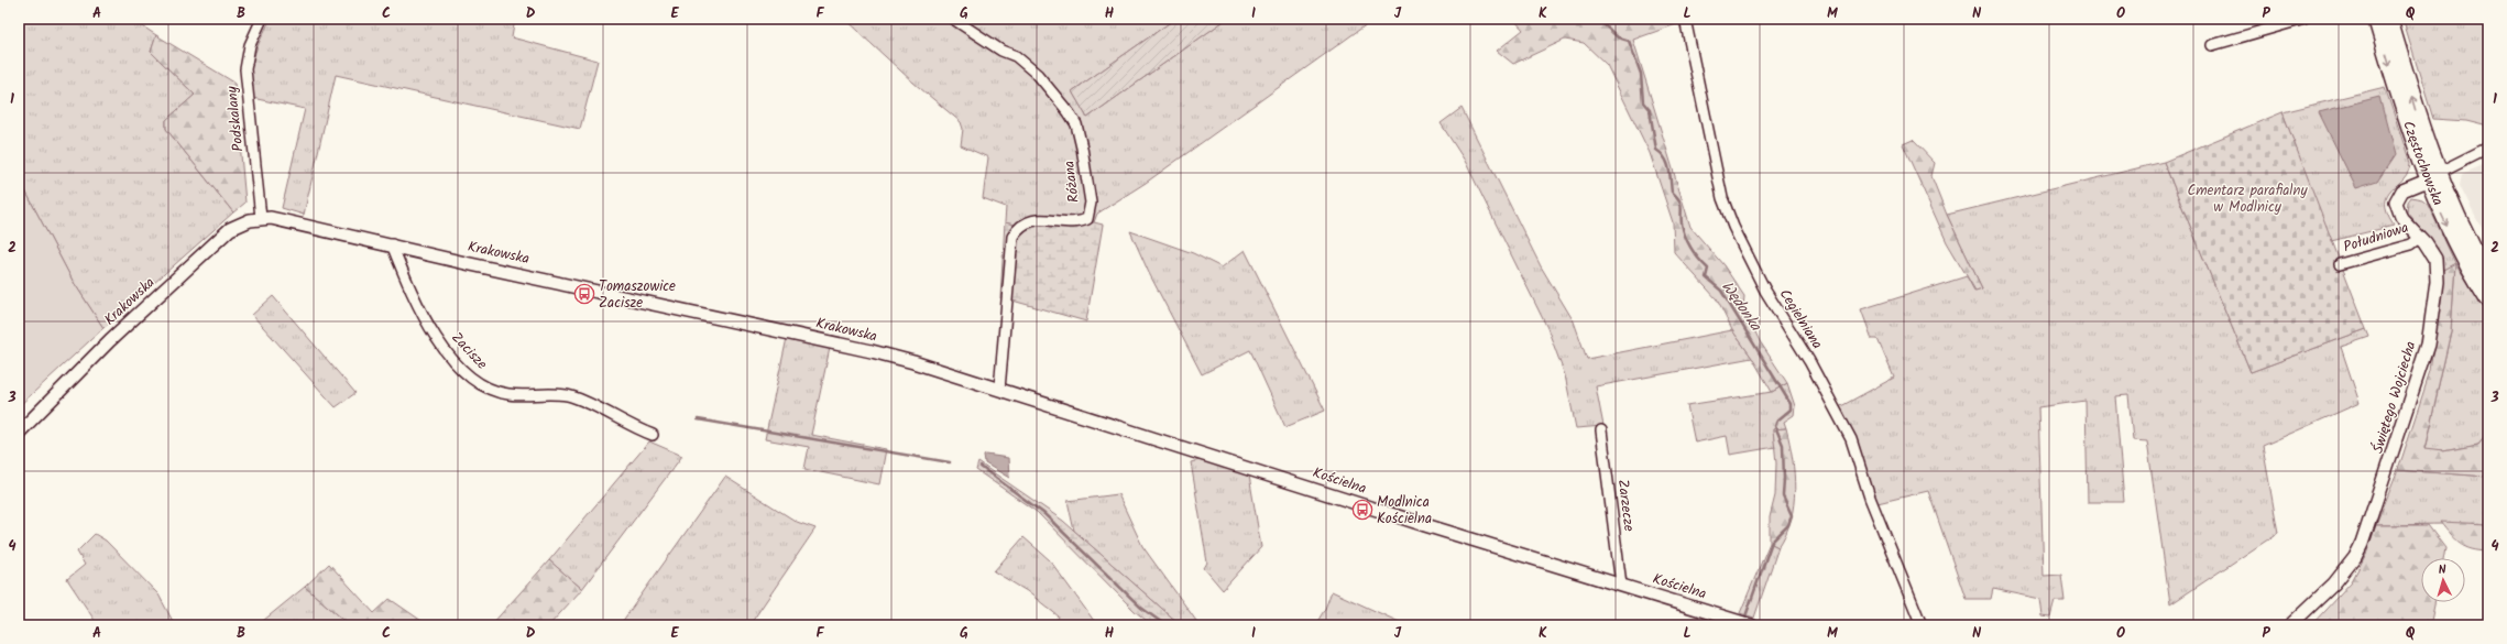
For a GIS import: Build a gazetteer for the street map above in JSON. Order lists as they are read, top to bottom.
{
  "streets": {
    "main road": ["Częstochowska"],
    "street": [
      "Podskalany",
      "Różana",
      "Południowa",
      "Krakowska",
      "Cegielniana",
      "Zacisze",
      "Świętego Wojciecha",
      "Kościelna",
      "Zarzecze"
    ]
  },
  "crossings": [
    ["Podskalany", "Krakowska"],
    ["Częstochowska", "Świętego Wojciecha"],
    ["Różana", "Krakowska"],
    ["Południowa", "Świętego Wojciecha"],
    ["Krakowska", "Zacisze"],
    ["Krakowska", "Kościelna"],
    ["Kościelna", "Zarzecze"]
  ],
  "water": ["Wędonka"],
  "parks": ["Cmentarz parafialny w Modlnicy"],
  "places": {
    "bus stop": ["Tomaszowice Zacisze", "Modlnica Kościelna"]
  },
  "north": "top",
  "grid": {
    "columns": [
      "A",
      "B",
      "C",
      "D",
      "E",
      "F",
      "G",
      "H",
      "I",
      "J",
      "K",
      "L",
      "M",
      "N",
      "O",
      "P",
      "Q"
    ],
    "rows": [
      "1",
      "2",
      "3",
      "4"
    ]
  }
}
